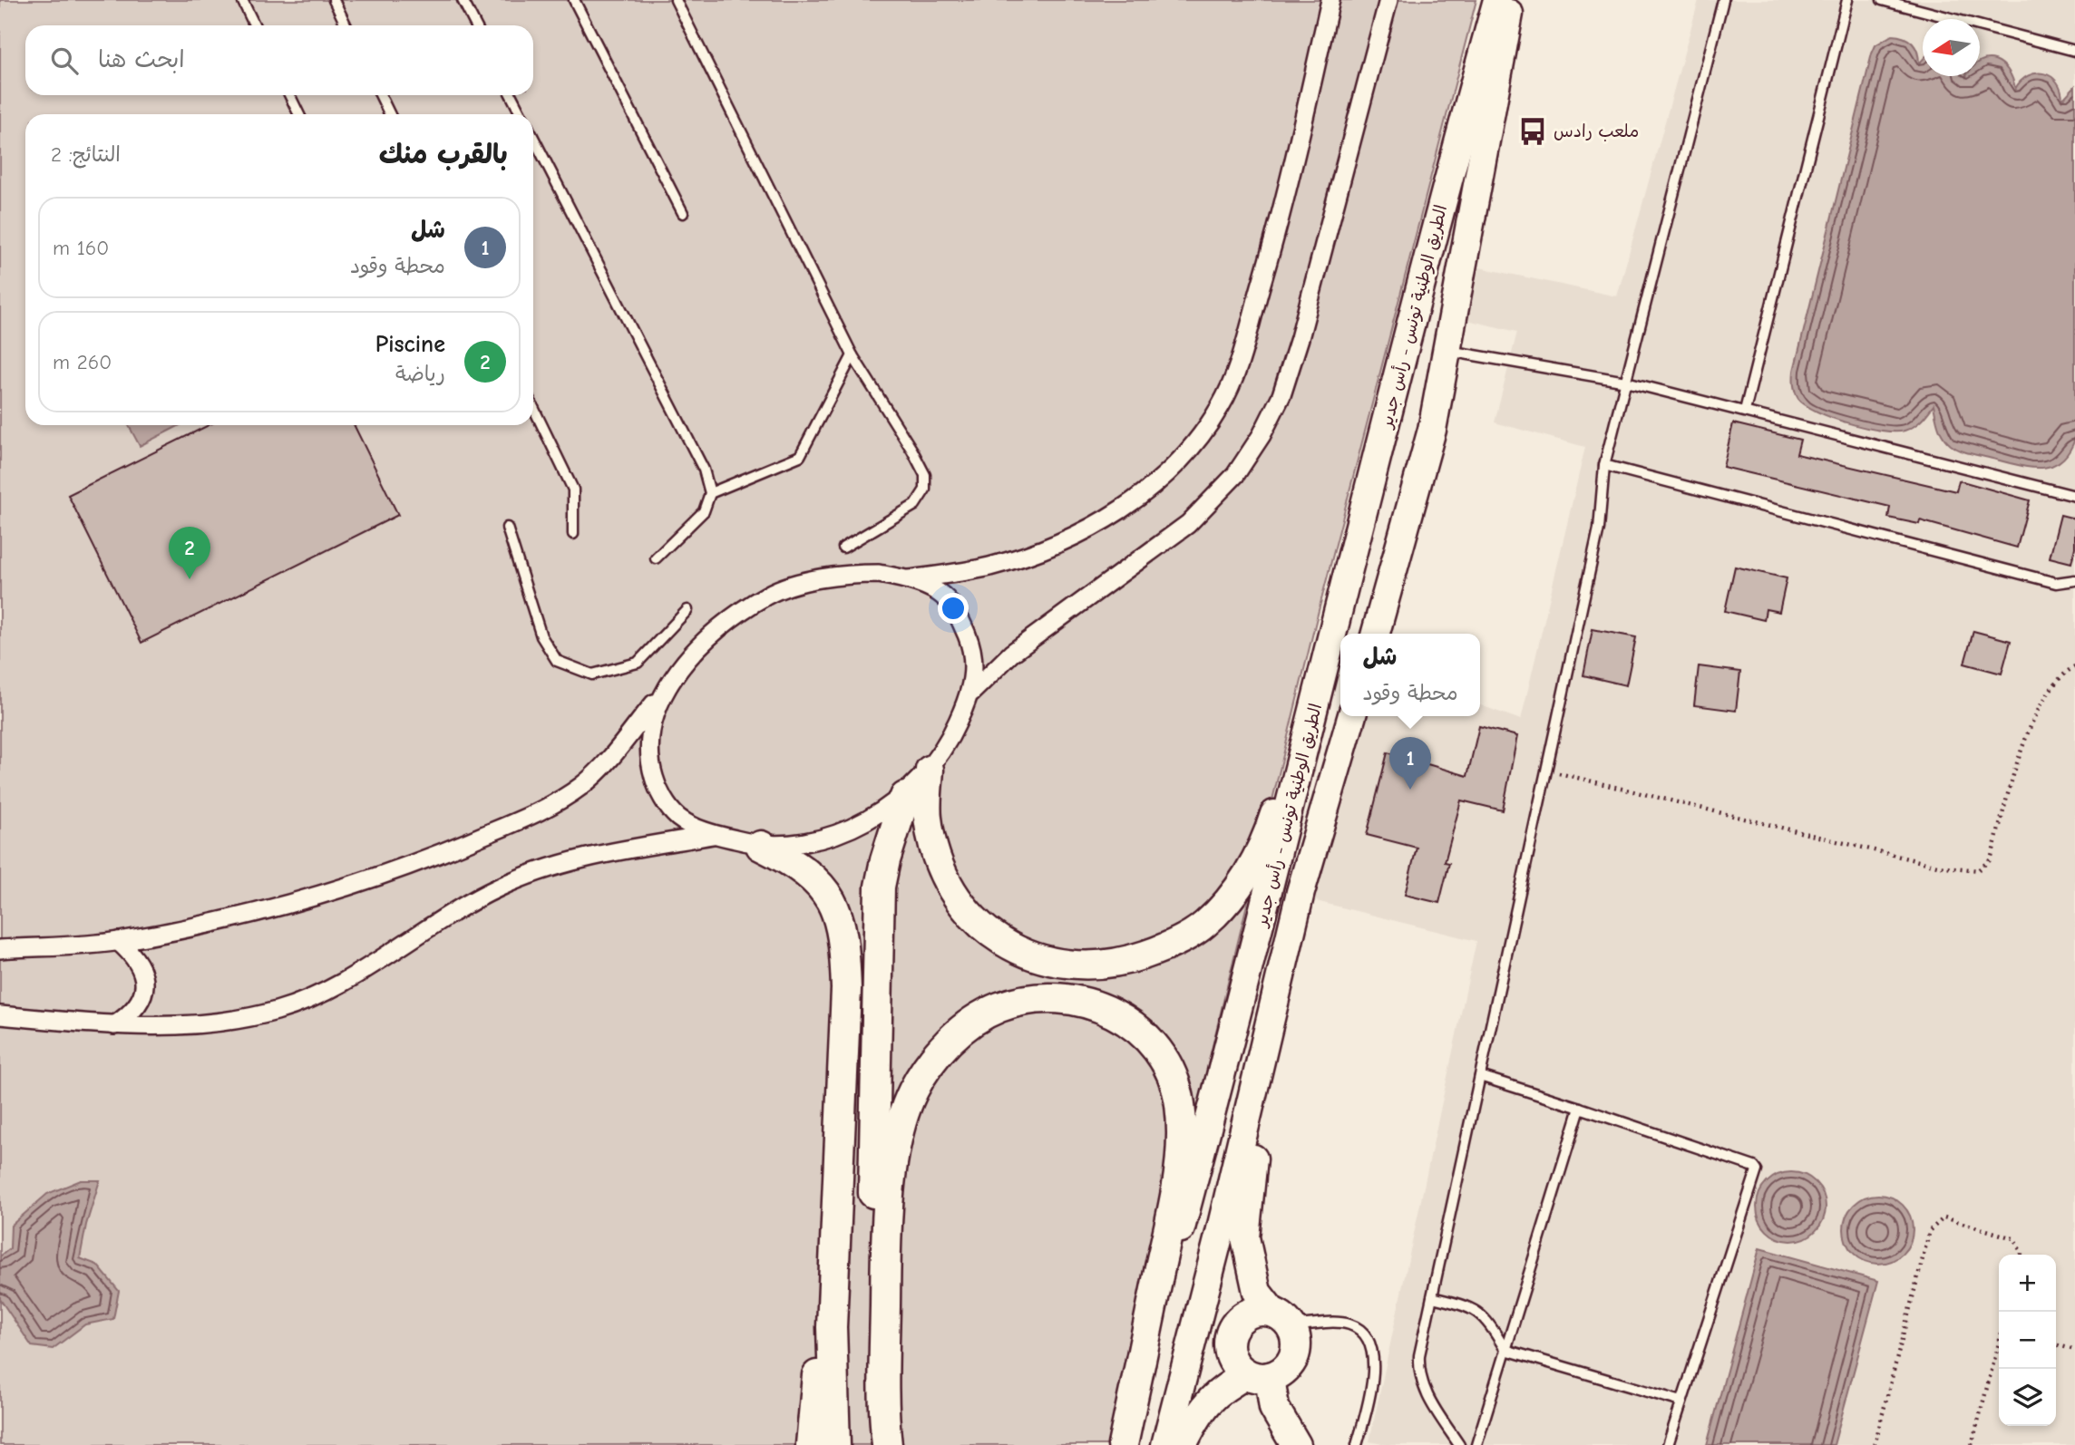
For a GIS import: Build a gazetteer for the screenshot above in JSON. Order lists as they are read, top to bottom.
{
  "streets": {
    "main road": ["الطريق الوطنية تونس - رأس جدير"]
  },
  "places": {
    "bus stop": ["ملعب رادس"]
  },
  "north": "left",
  "page": {
    "search": "ابحث هنا",
    "heading": ["بالقرب منك", "النتائج: 2"],
    "list": [
      {
        "mark": "1",
        "name": "شل",
        "note": "محطة وقود",
        "value": "160 m"
      },
      {
        "mark": "2",
        "name": "Piscine",
        "note": "رياضة",
        "value": "260 m"
      }
    ],
    "pins": ["2", "1"],
    "popup": ["شل", "محطة وقود"],
    "map_buttons": ["+", "−"]
  }
}
